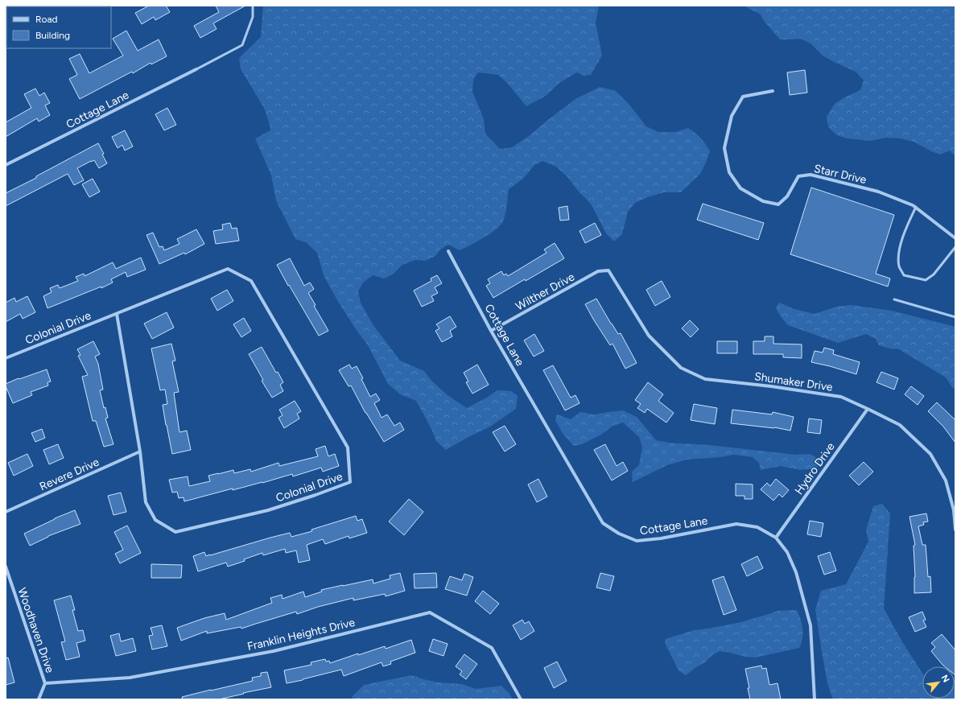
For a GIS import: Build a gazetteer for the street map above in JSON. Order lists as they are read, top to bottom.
{
  "streets": {
    "street": [
      "Cottage Lane",
      "Starr Drive",
      "Wilther Drive",
      "Colonial Drive",
      "Shumaker Drive",
      "Hydro Drive",
      "Revere Drive",
      "Woodhaven Drive",
      "Franklin Heights Drive"
    ]
  },
  "crossings": [
    ["Cottage Lane", "Wilther Drive"],
    ["Cottage Lane", "Hydro Drive"],
    ["Wilther Drive", "Shumaker Drive"],
    ["Colonial Drive", "Revere Drive"],
    ["Shumaker Drive", "Hydro Drive"],
    ["Woodhaven Drive", "Franklin Heights Drive"]
  ],
  "legend": ["Road", "Building"],
  "north": "top right"
}
